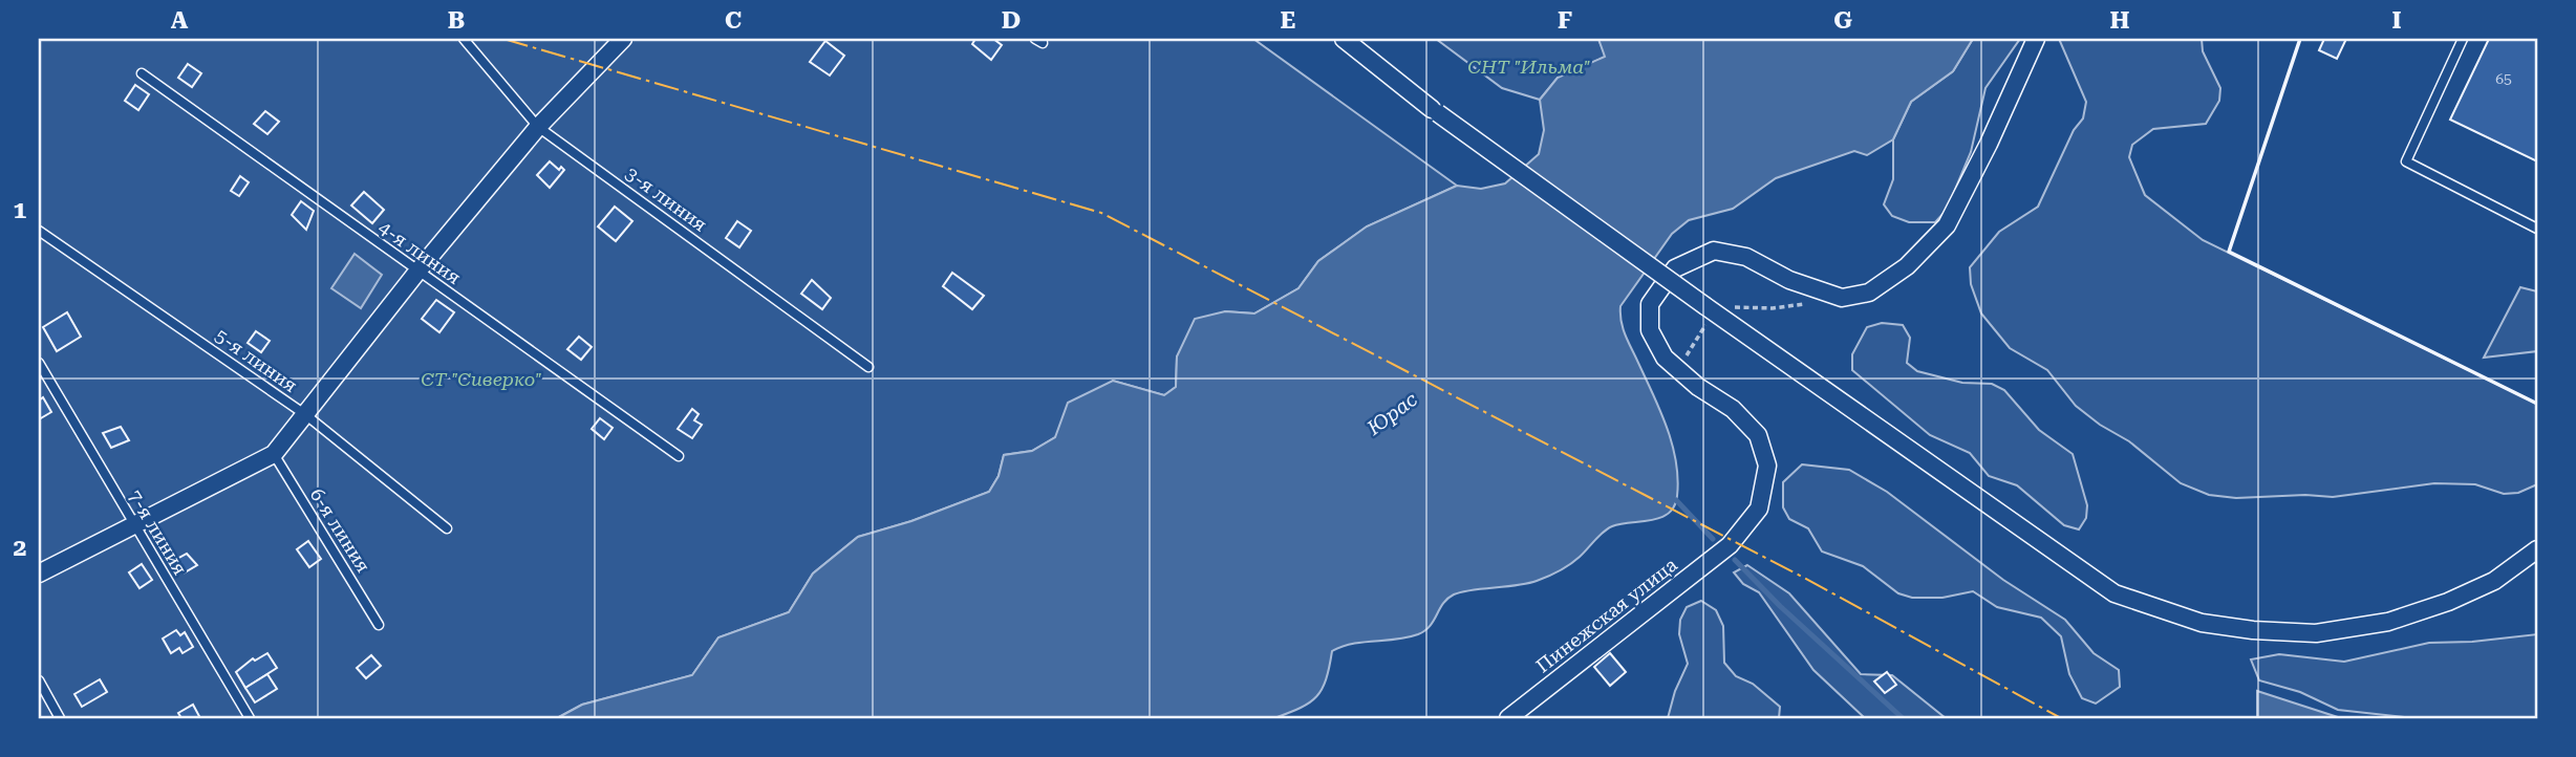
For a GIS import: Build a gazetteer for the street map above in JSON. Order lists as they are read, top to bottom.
{
  "streets": {
    "street": ["Пинежская улица"],
    "lane": [
      "3-я линия",
      "4-я линия",
      "5-я линия",
      "6-я линия",
      "7-я линия"
    ]
  },
  "water": ["Юрас"],
  "parks": ["СНТ \"Ильма\"", "СТ \"Сиверко\""],
  "house_numbers": ["65"],
  "grid": {
    "columns": [
      "A",
      "B",
      "C",
      "D",
      "E",
      "F",
      "G",
      "H",
      "I"
    ],
    "rows": ["1", "2"]
  }
}
